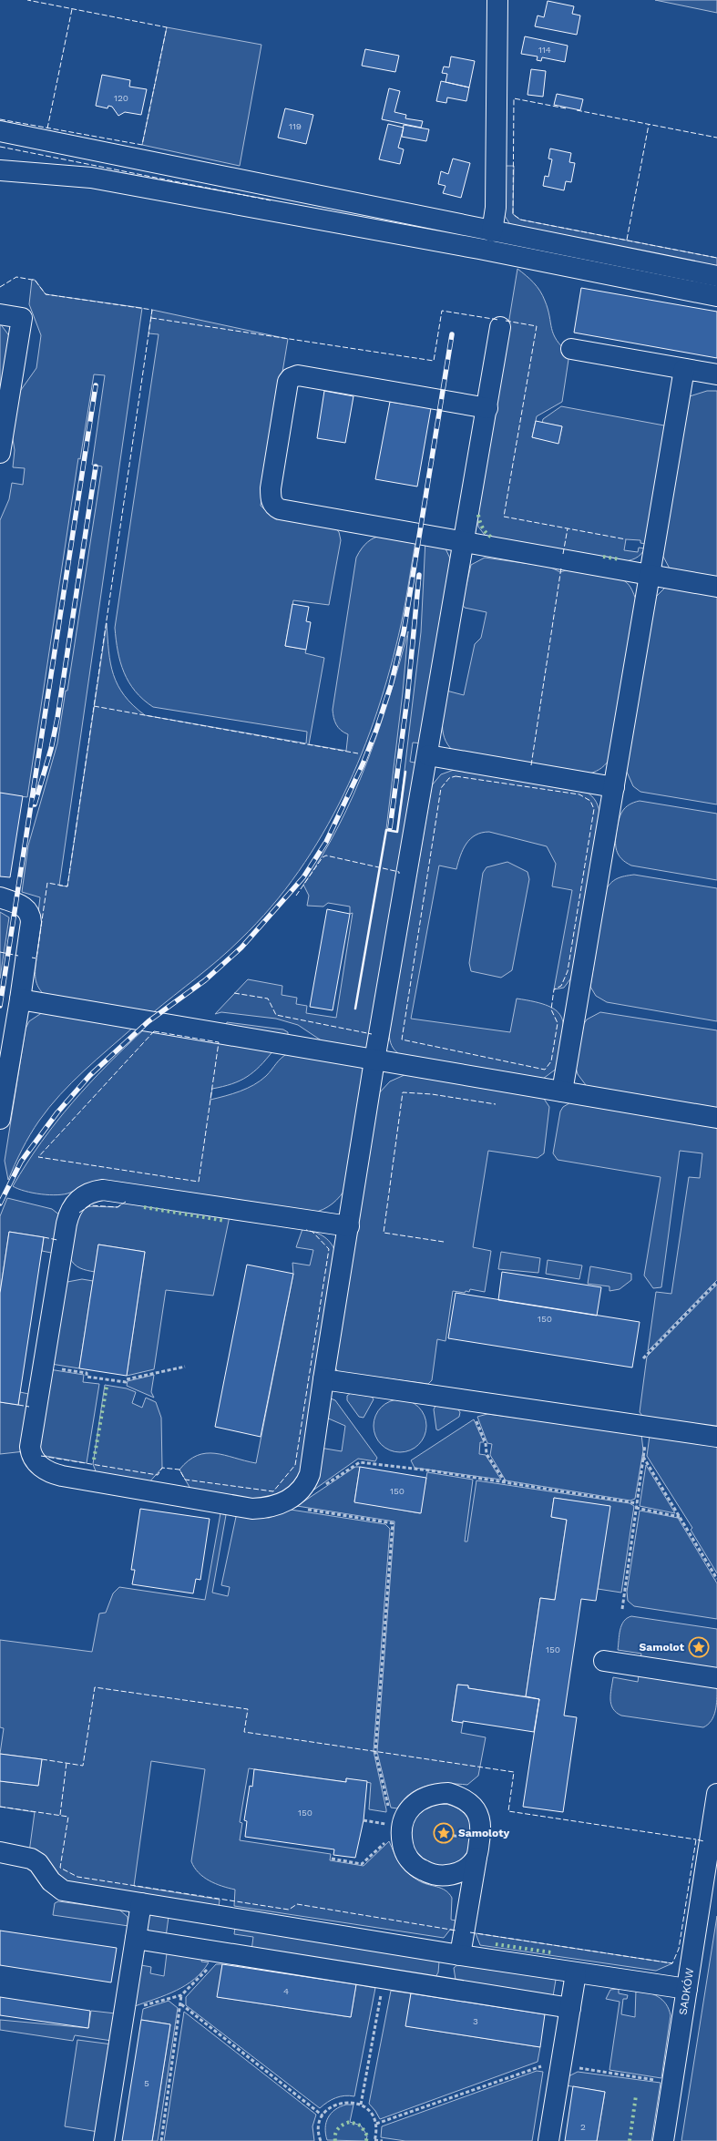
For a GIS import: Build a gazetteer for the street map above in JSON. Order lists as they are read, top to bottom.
{
  "streets": {
    "street": ["SADKÓW"]
  },
  "places": {
    "place": ["Samolot", "Samoloty"]
  },
  "house_numbers": [
    "114",
    "120",
    "119",
    "150",
    "150",
    "150",
    "150",
    "4",
    "3",
    "5",
    "2"
  ]
}
